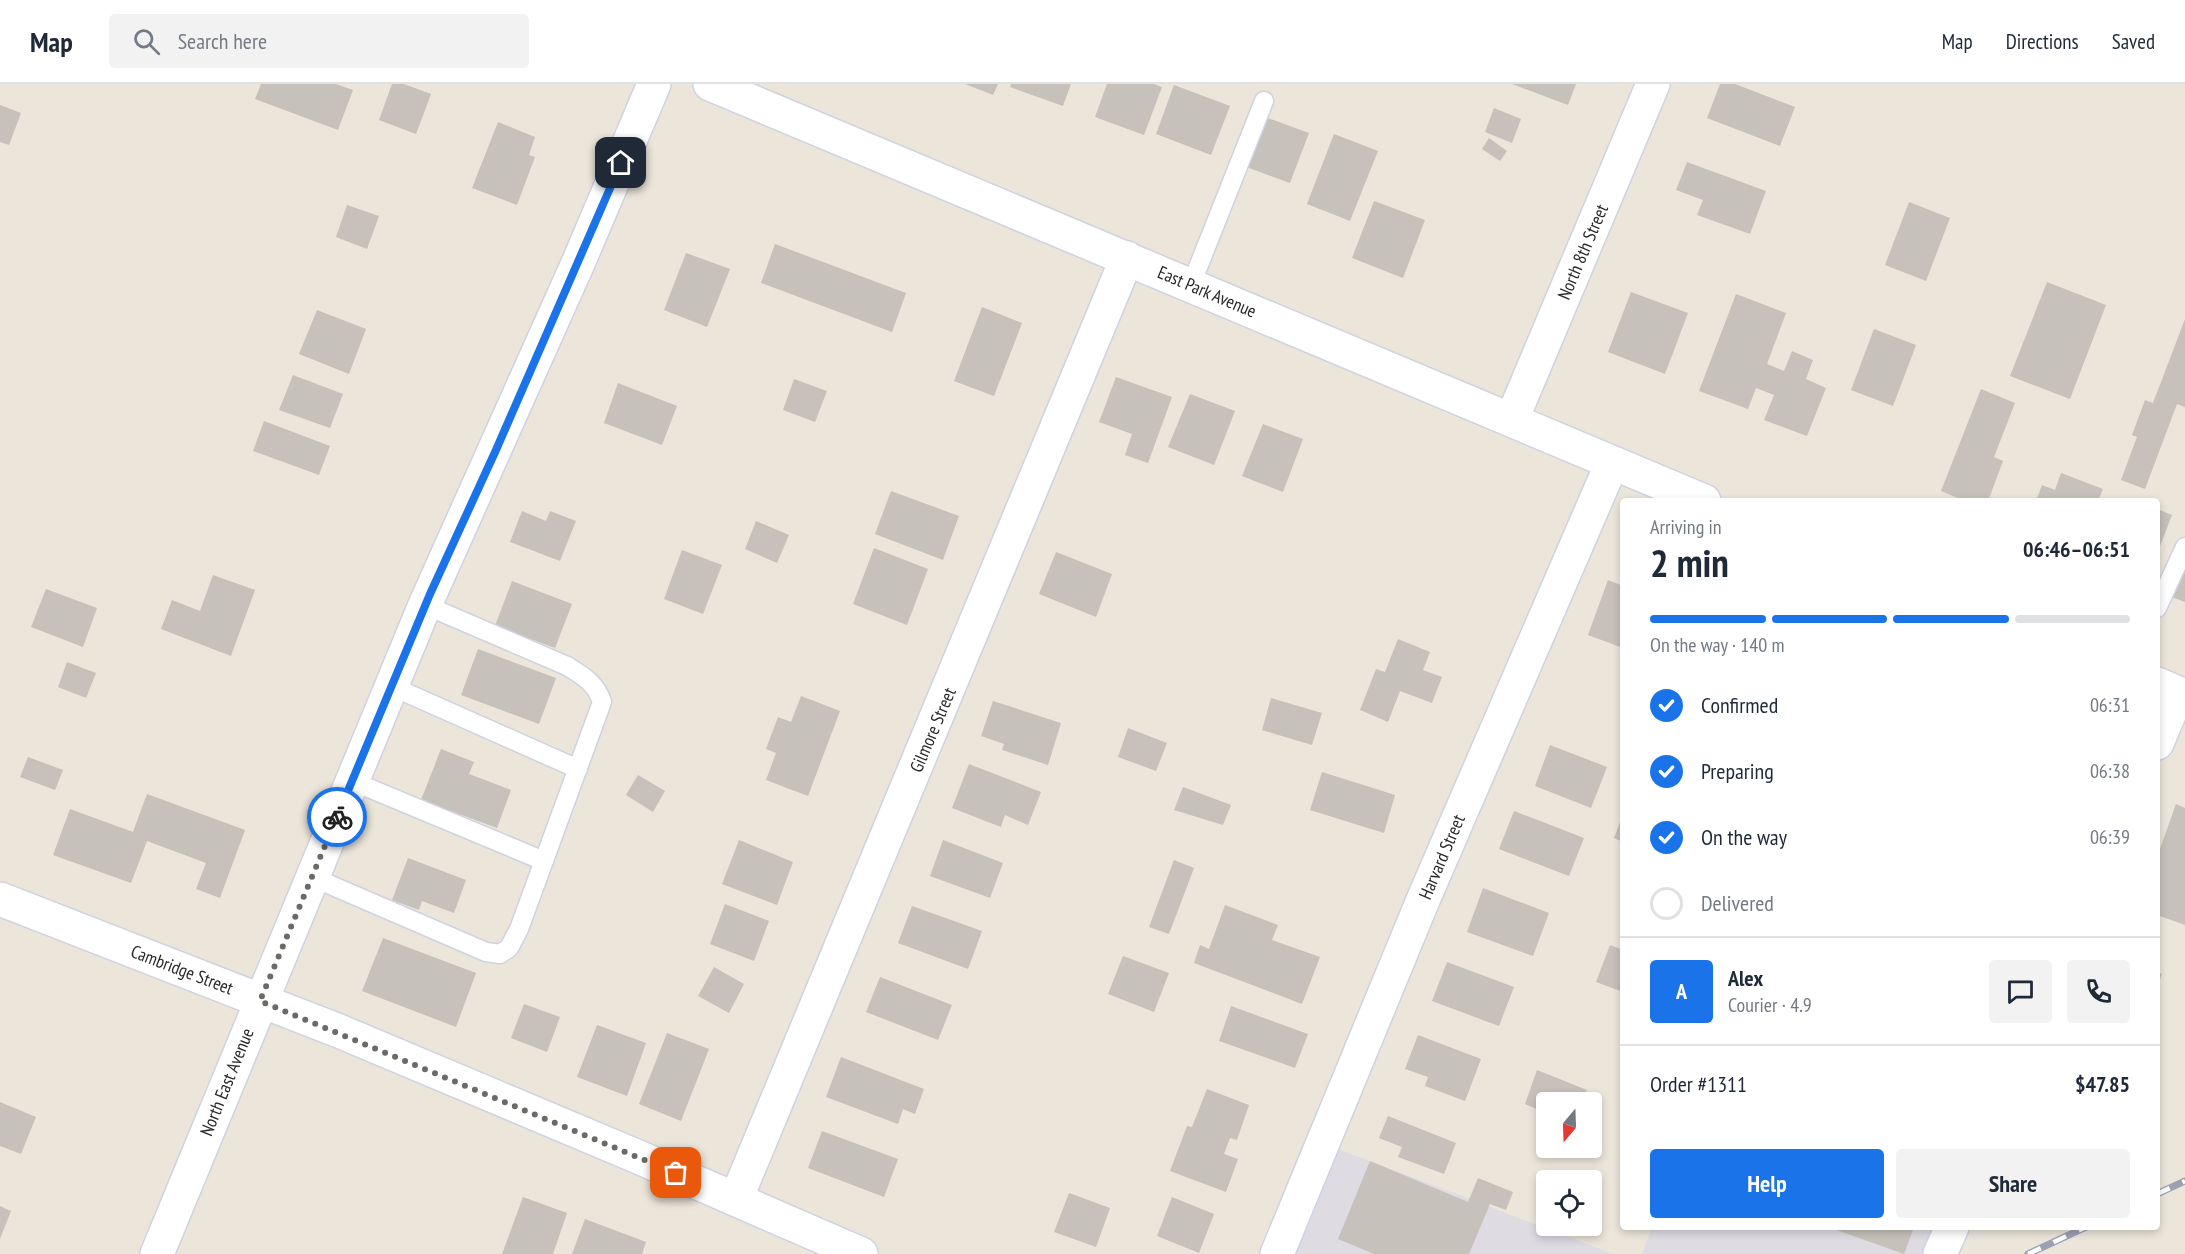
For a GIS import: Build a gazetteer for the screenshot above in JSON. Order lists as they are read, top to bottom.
{
  "streets": {
    "street": [
      "North 8th Street",
      "East Park Avenue",
      "Gilmore Street",
      "Harvard Street",
      "Cambridge Street",
      "North East Avenue"
    ]
  },
  "crossings": [
    ["North 8th Street", "East Park Avenue"],
    ["East Park Avenue", "Gilmore Street"],
    ["East Park Avenue", "Harvard Street"],
    ["Gilmore Street", "Cambridge Street"],
    ["Cambridge Street", "North East Avenue"]
  ],
  "north": "bottom",
  "page": {
    "header": "Map",
    "search": "Search here",
    "nav": ["Map", "Directions", "Saved"],
    "heading": ["2 min", "Arriving in", "06:46–06:51"],
    "panel": [
      "Alex",
      "Courier · 4.9",
      "Order #1311",
      "$47.85"
    ],
    "bar": "On the way · 140 m",
    "list": [
      ["Confirmed", "06:31"],
      ["Preparing", "06:38"],
      ["On the way", "06:39"],
      "Delivered"
    ],
    "round": "A",
    "buttons": ["Help", "Share"]
  }
}
